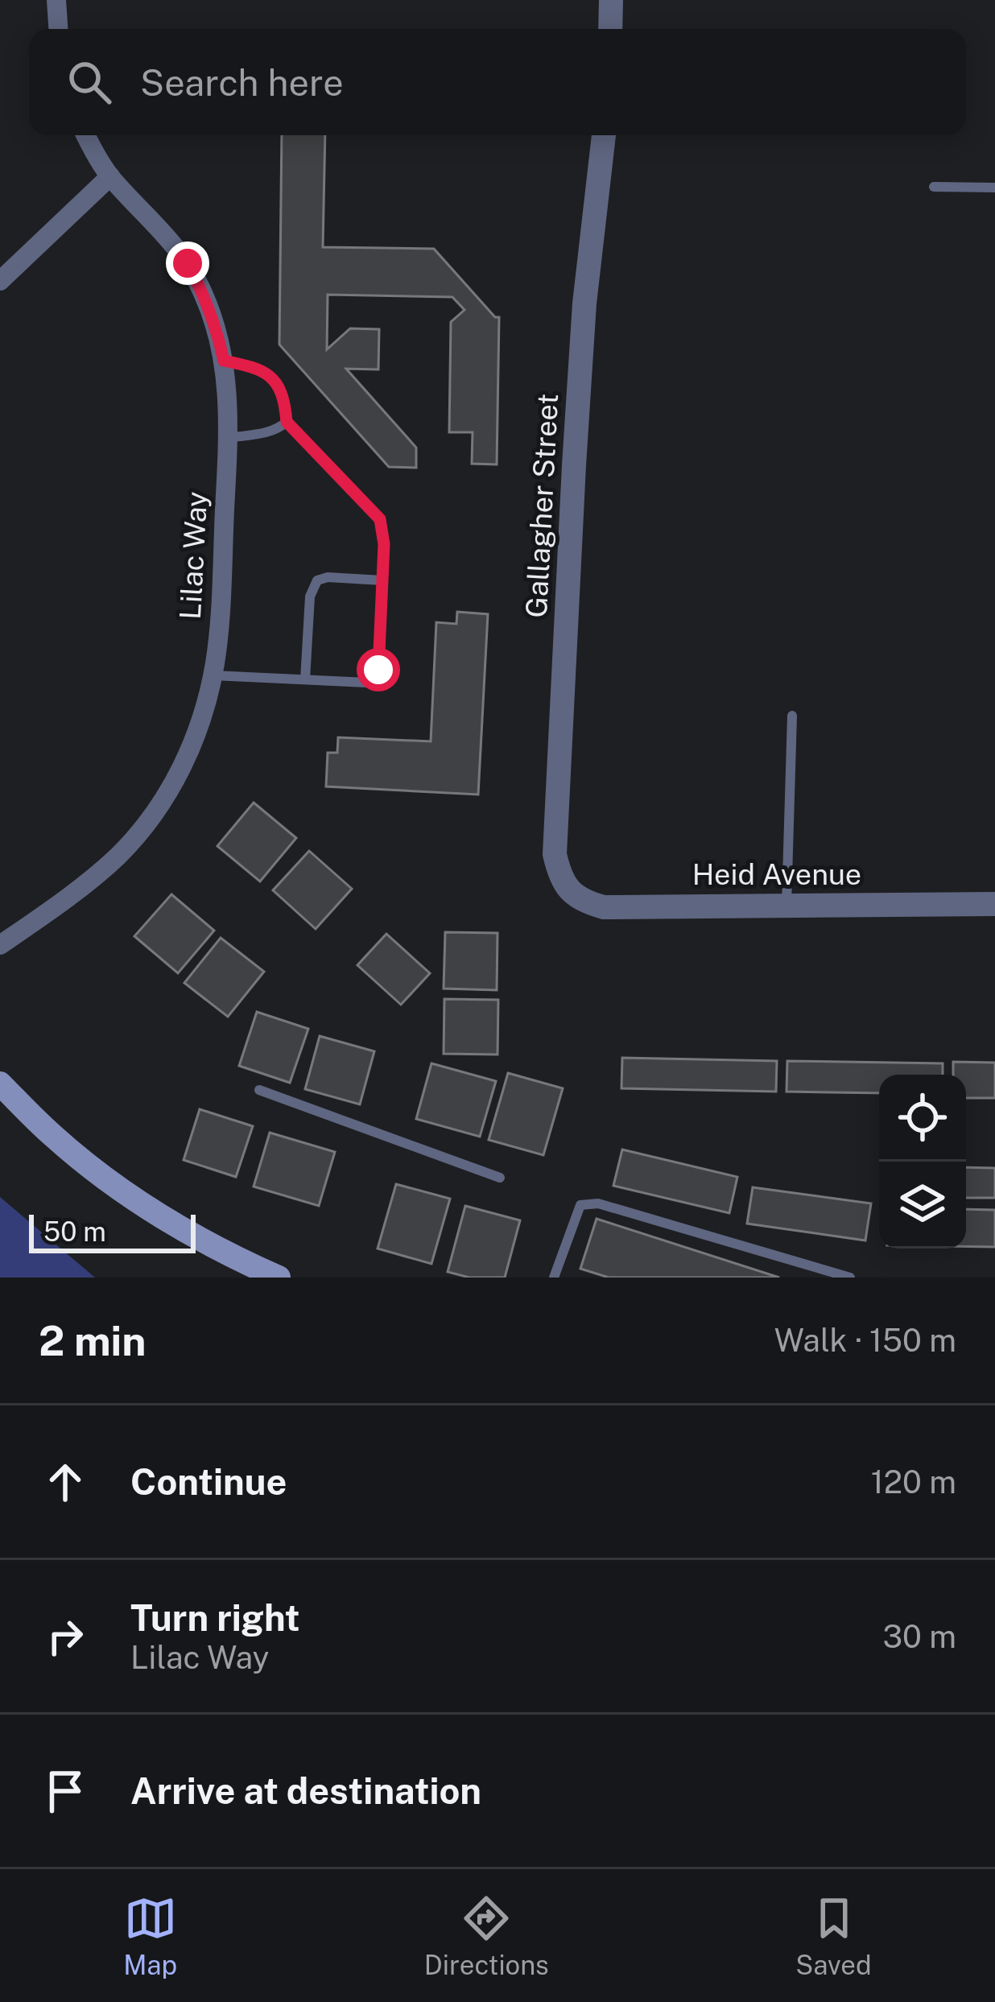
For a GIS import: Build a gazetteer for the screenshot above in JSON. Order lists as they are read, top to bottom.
{
  "streets": {
    "street": ["Gallagher Street", "Lilac Way", "Heid Avenue"]
  },
  "crossings": [
    ["Gallagher Street", "Heid Avenue"]
  ],
  "scale_bar": "50 m",
  "page": {
    "search": "Search here",
    "scale": "50 m",
    "heading": ["2 min", "Walk · 150 m"],
    "list": [
      ["Continue", "120 m"],
      ["Turn right", "Lilac Way", "30 m"],
      "Arrive at destination"
    ],
    "nav": ["Map", "Directions", "Saved"]
  }
}
